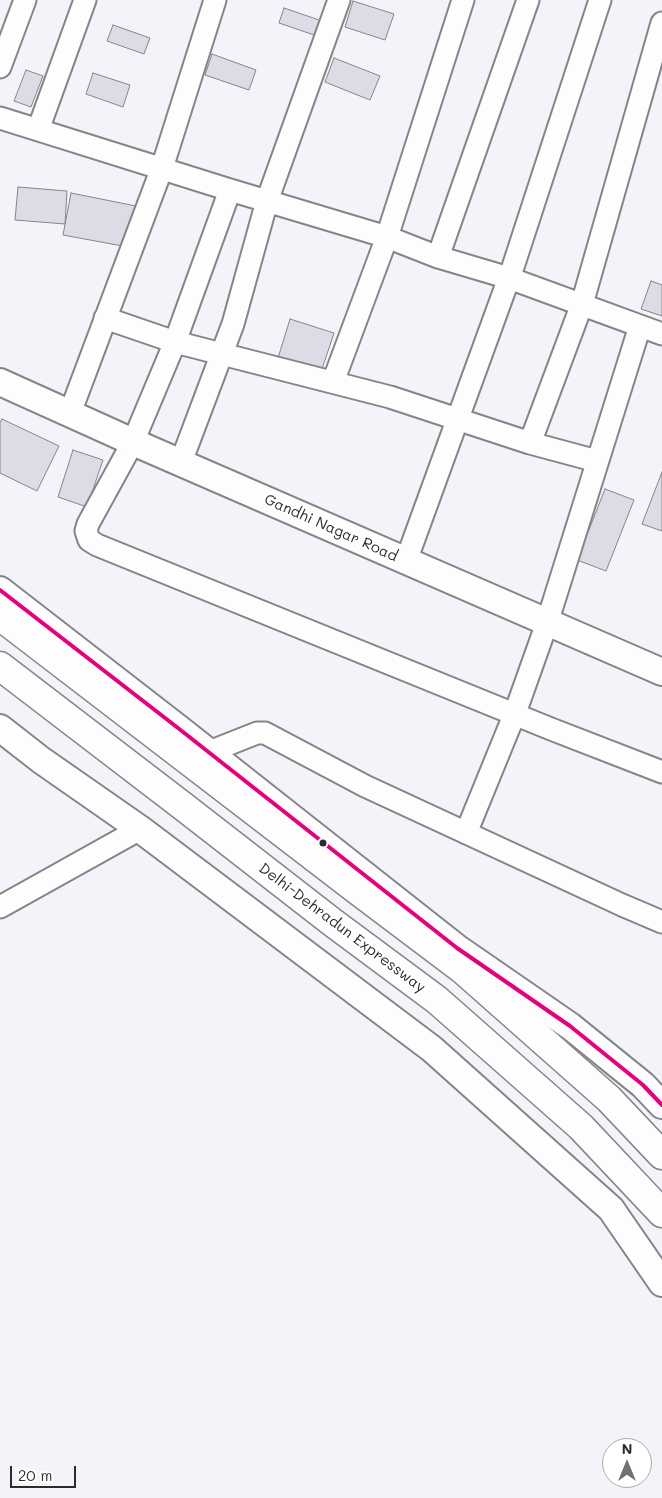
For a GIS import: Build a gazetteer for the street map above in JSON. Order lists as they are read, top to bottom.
{
  "streets": {
    "highway": ["Delhi-Dehradun Expressway"],
    "street": ["Gandhi Nagar Road"]
  },
  "scale_bar": "20 m",
  "north": "top"
}
